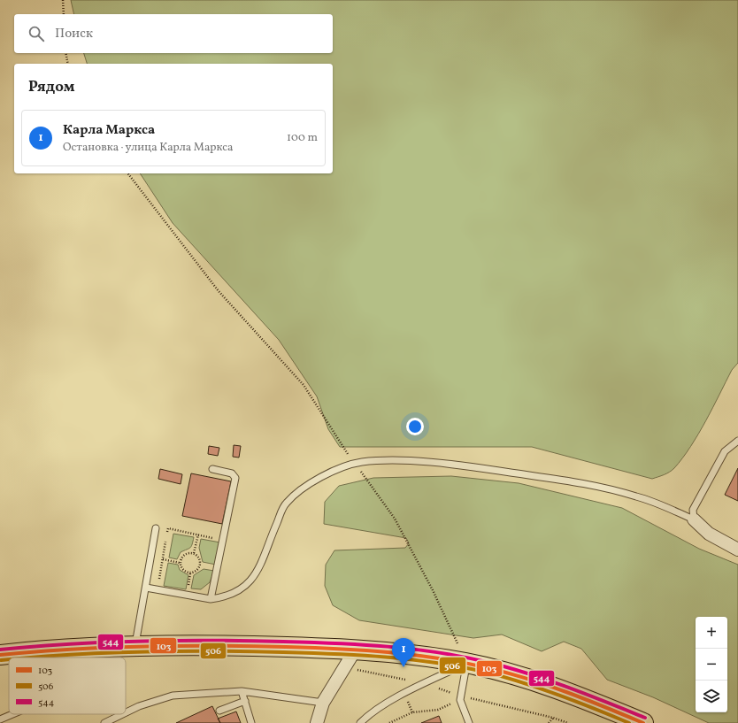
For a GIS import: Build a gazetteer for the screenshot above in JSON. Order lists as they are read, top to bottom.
{
  "lines": ["transit line 544", "transit line 103", "transit line 506"],
  "legend": ["103", "506", "544"],
  "page": {
    "search": "Поиск",
    "heading": "Рядом",
    "list": [
      {
        "mark": "1",
        "name": "Карла Маркса",
        "note": "Остановка · улица Карла Маркса",
        "value": "100 m"
      }
    ],
    "map_buttons": ["+", "−"],
    "pins": "1"
  }
}
